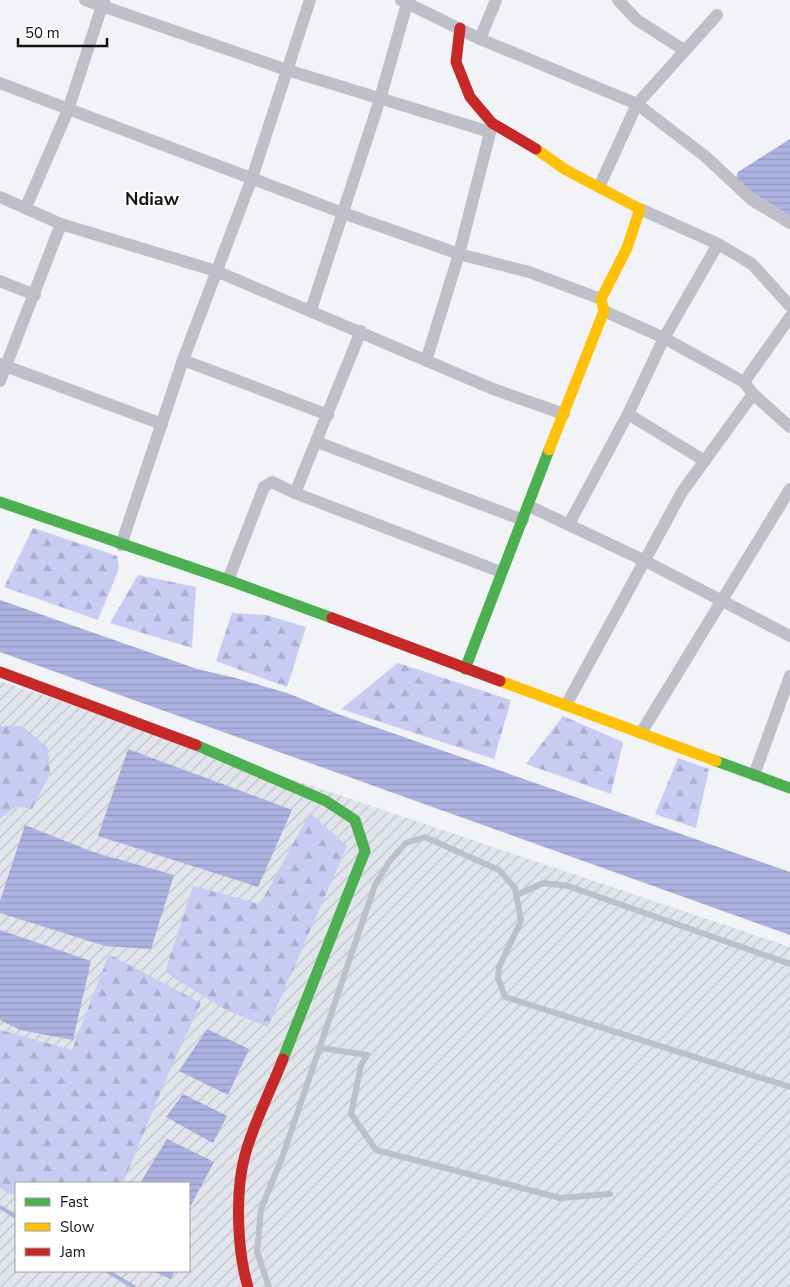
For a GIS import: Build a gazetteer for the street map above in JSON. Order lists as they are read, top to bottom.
{
  "districts": ["Ndiaw"],
  "legend": ["Fast", "Slow", "Jam"],
  "scale_bar": "50 m"
}
